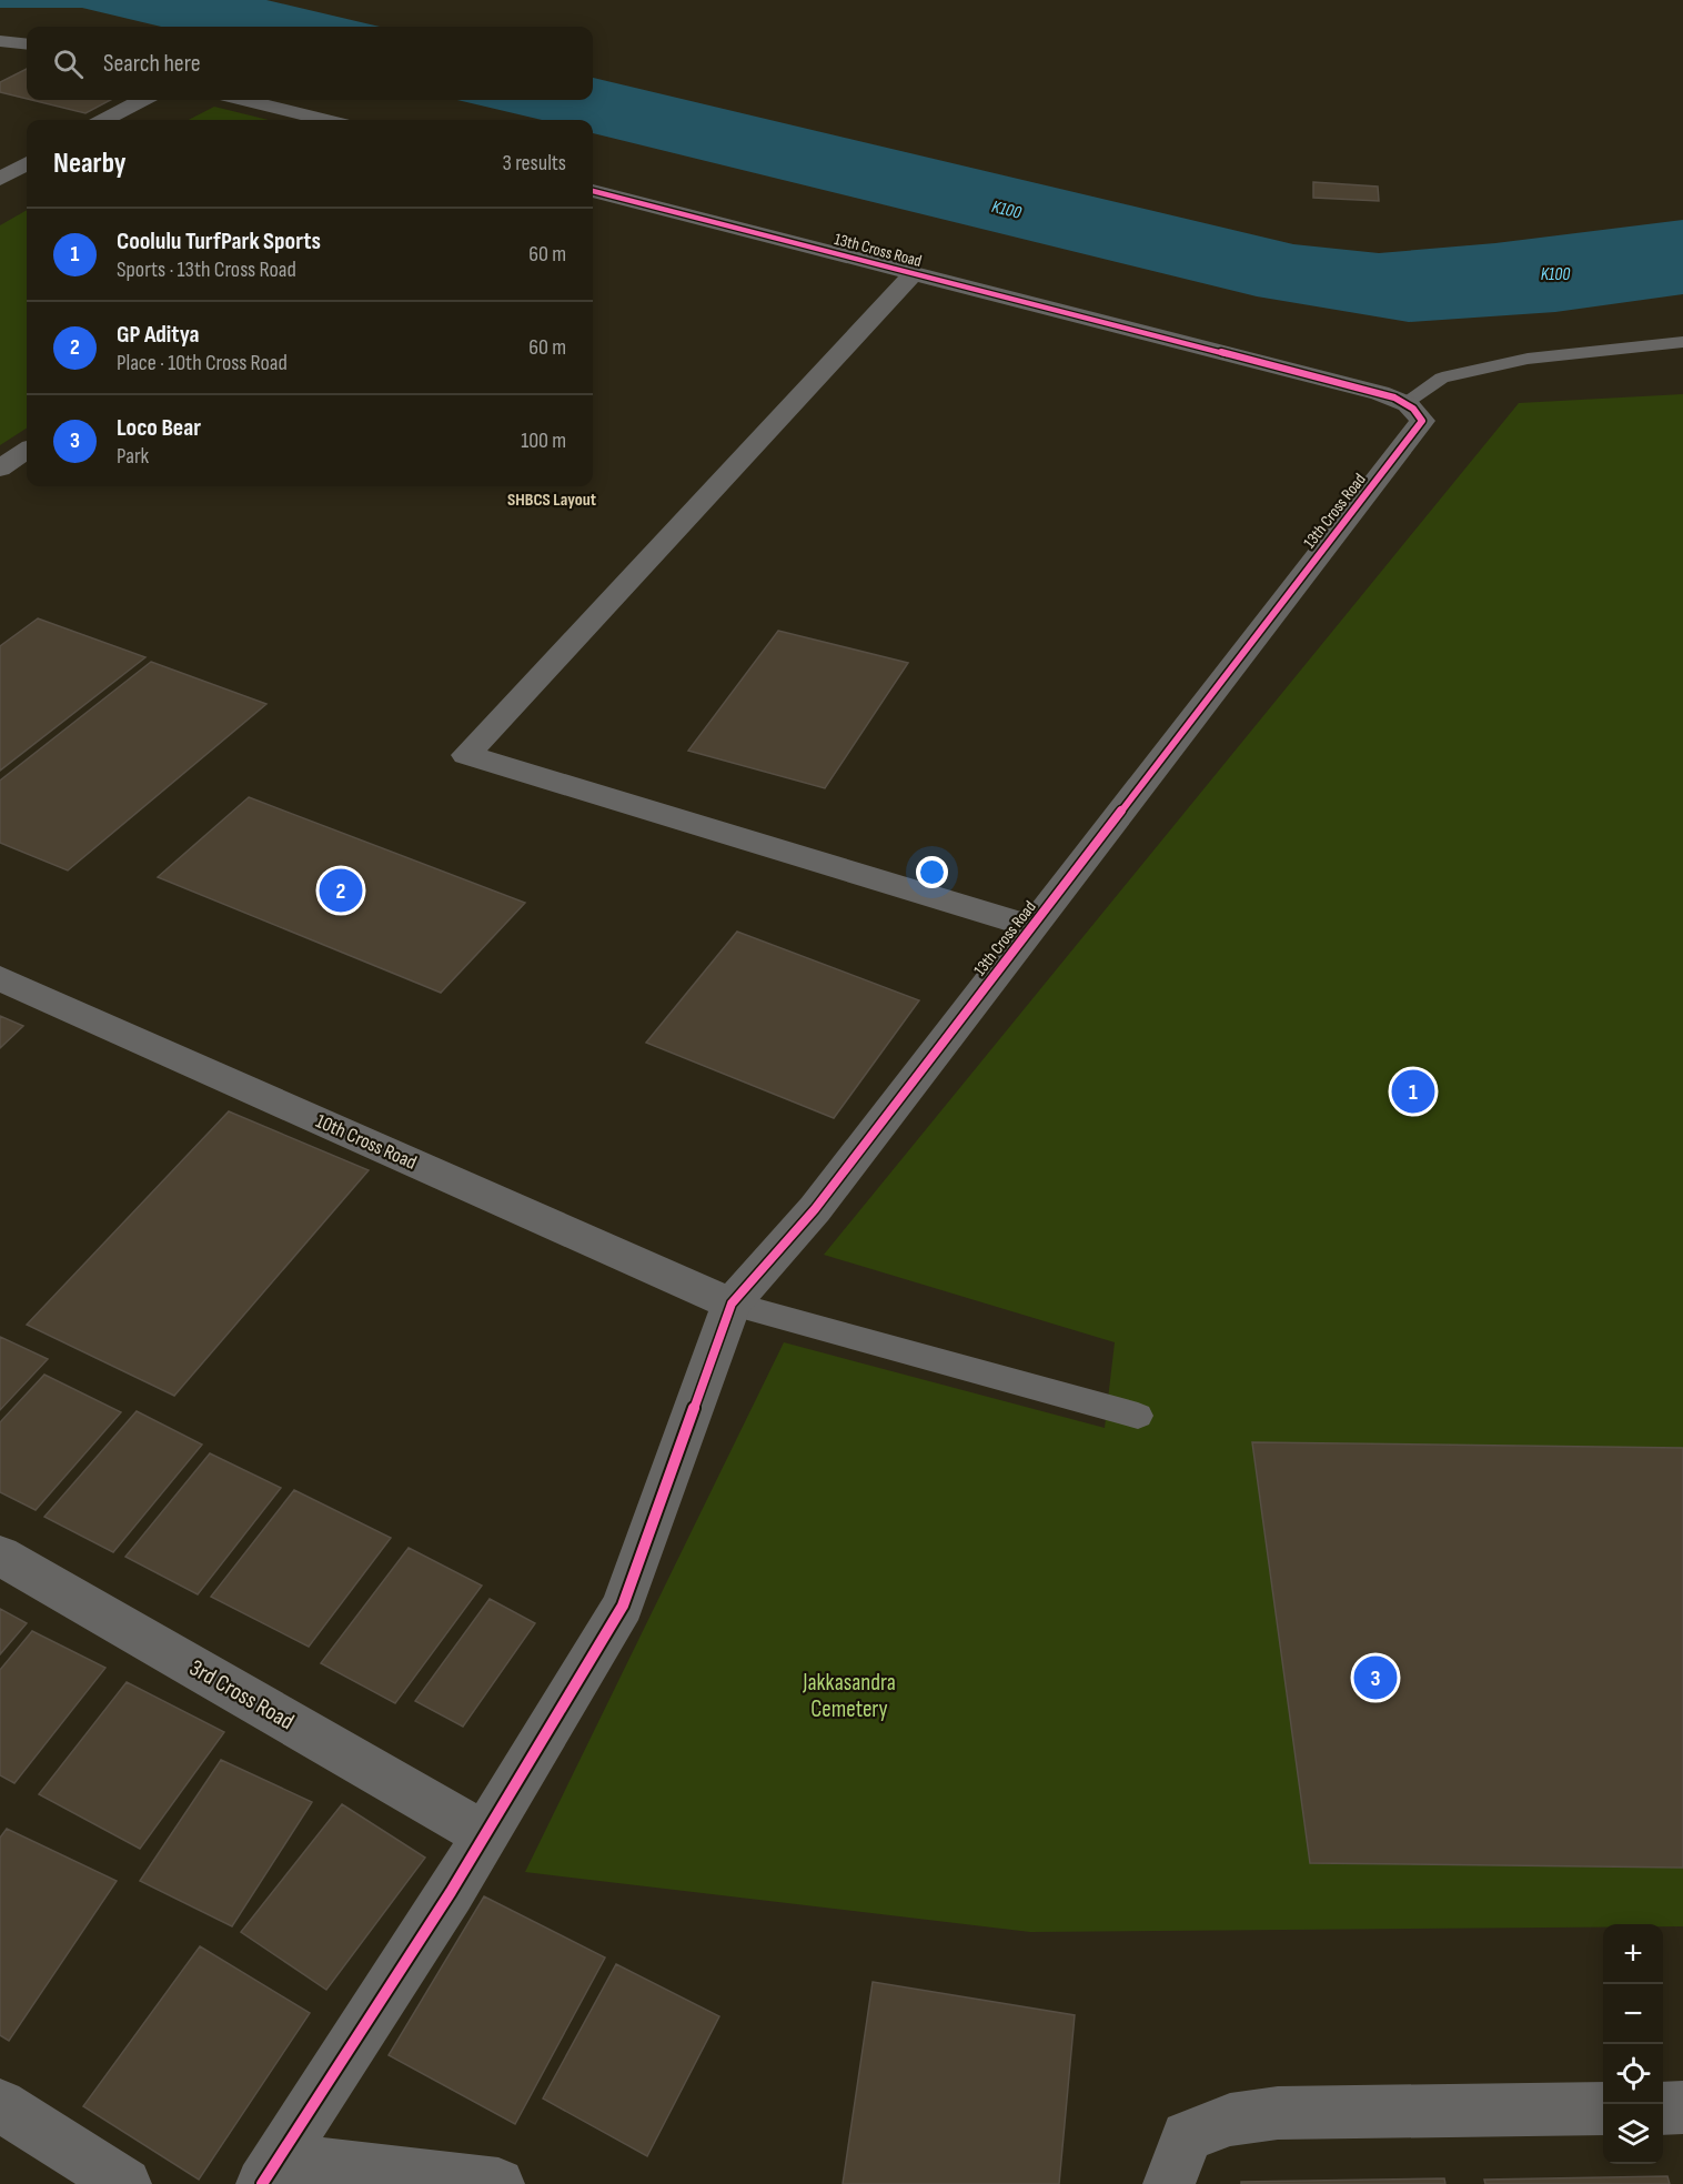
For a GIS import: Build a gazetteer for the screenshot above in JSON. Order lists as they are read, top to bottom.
{
  "streets": {
    "street": ["13th Cross Road", "10th Cross Road", "3rd Cross Road"]
  },
  "crossings": [
    ["13th Cross Road", "10th Cross Road"]
  ],
  "districts": ["SHBCS Layout"],
  "water": ["K100"],
  "parks": ["Jakkasandra Cemetery"],
  "page": {
    "search": "Search here",
    "heading": ["Nearby", "3 results"],
    "list": [
      {
        "mark": "1",
        "name": "Coolulu TurfPark Sports",
        "note": "Sports · 13th Cross Road",
        "value": "60 m"
      },
      {
        "mark": "2",
        "name": "GP Aditya",
        "note": "Place · 10th Cross Road",
        "value": "60 m"
      },
      {
        "mark": "3",
        "name": "Loco Bear",
        "note": "Park",
        "value": "100 m"
      }
    ],
    "pins": ["2", "1", "3"],
    "map_buttons": ["+", "−"]
  }
}
